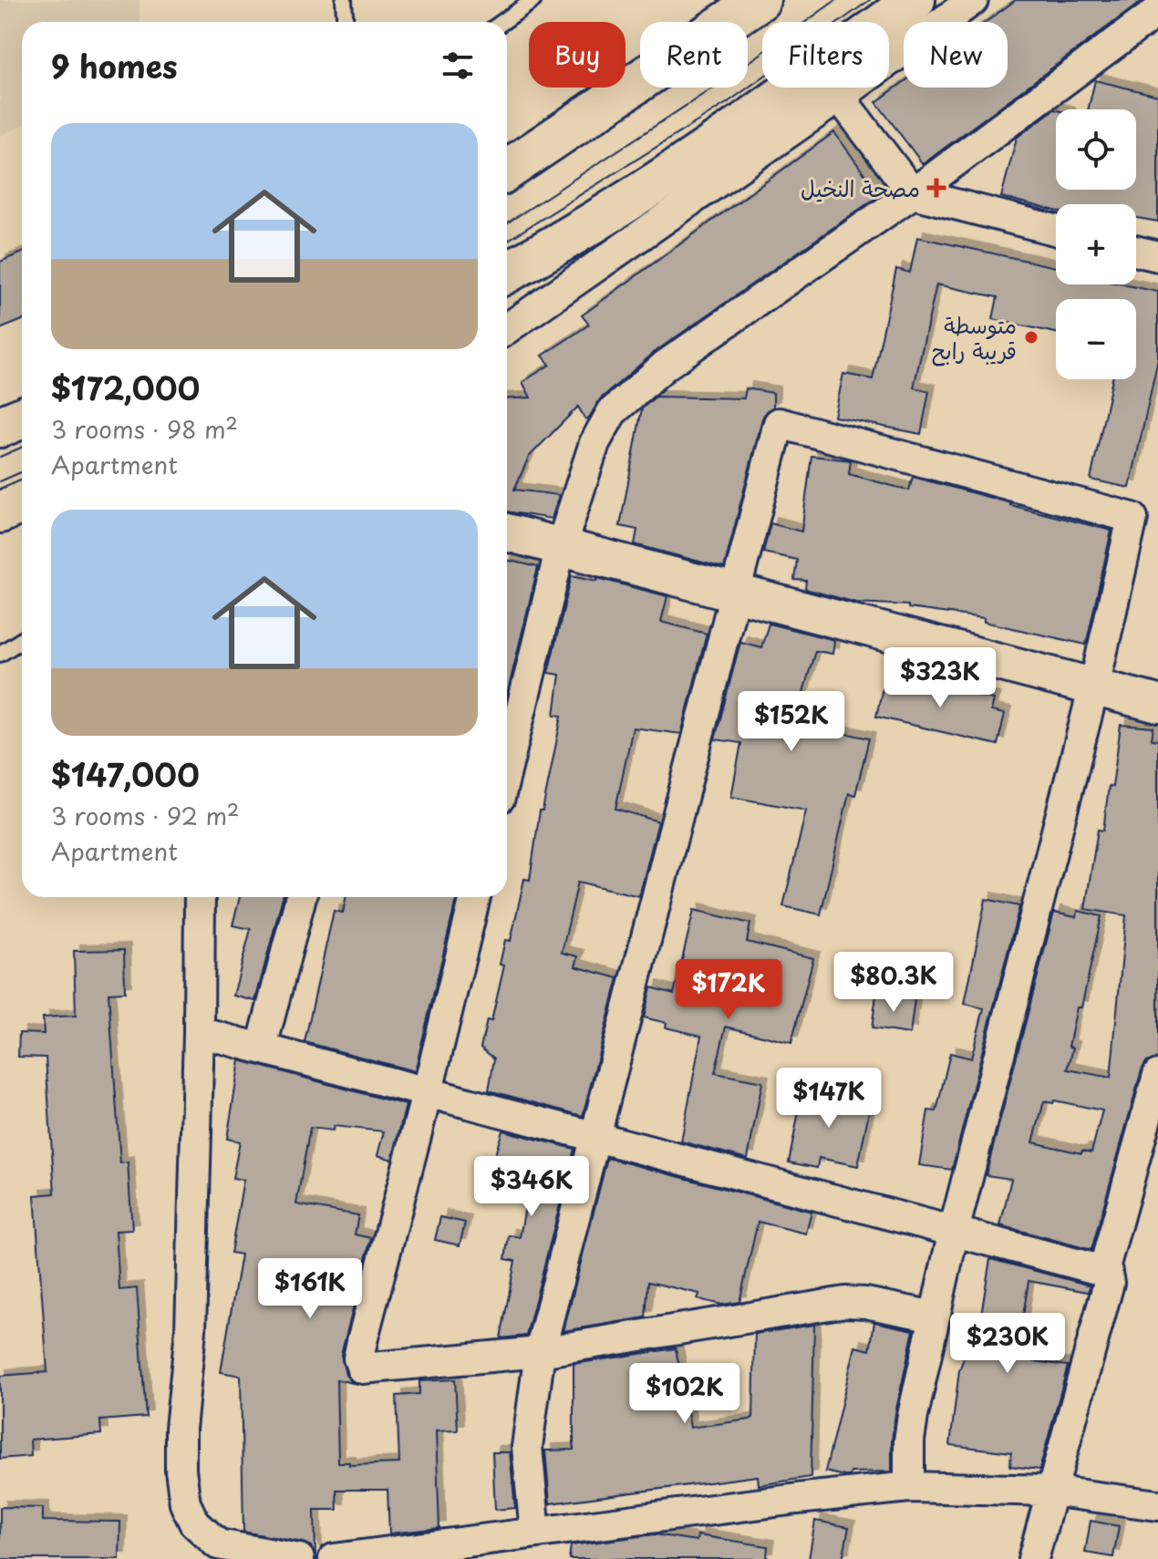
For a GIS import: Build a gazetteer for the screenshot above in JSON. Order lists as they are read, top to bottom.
{
  "places": {
    "health": ["مصحة النخيل"],
    "other": ["متوسطة قريبة رابح"]
  },
  "page": {
    "chip": [
      "Buy",
      "Rent",
      "Filters",
      "New"
    ],
    "heading": "9 homes",
    "map_buttons": ["+", "−"],
    "list": [
      {
        "name": "$172,000",
        "note": "3 rooms · 98 m² · Apartment"
      },
      {
        "name": "$147,000",
        "note": "3 rooms · 92 m² · Apartment"
      }
    ],
    "price": [
      "$323K",
      "$152K",
      "$80.3K",
      "$172K",
      "$147K",
      "$346K",
      "$161K",
      "$230K",
      "$102K"
    ]
  }
}
